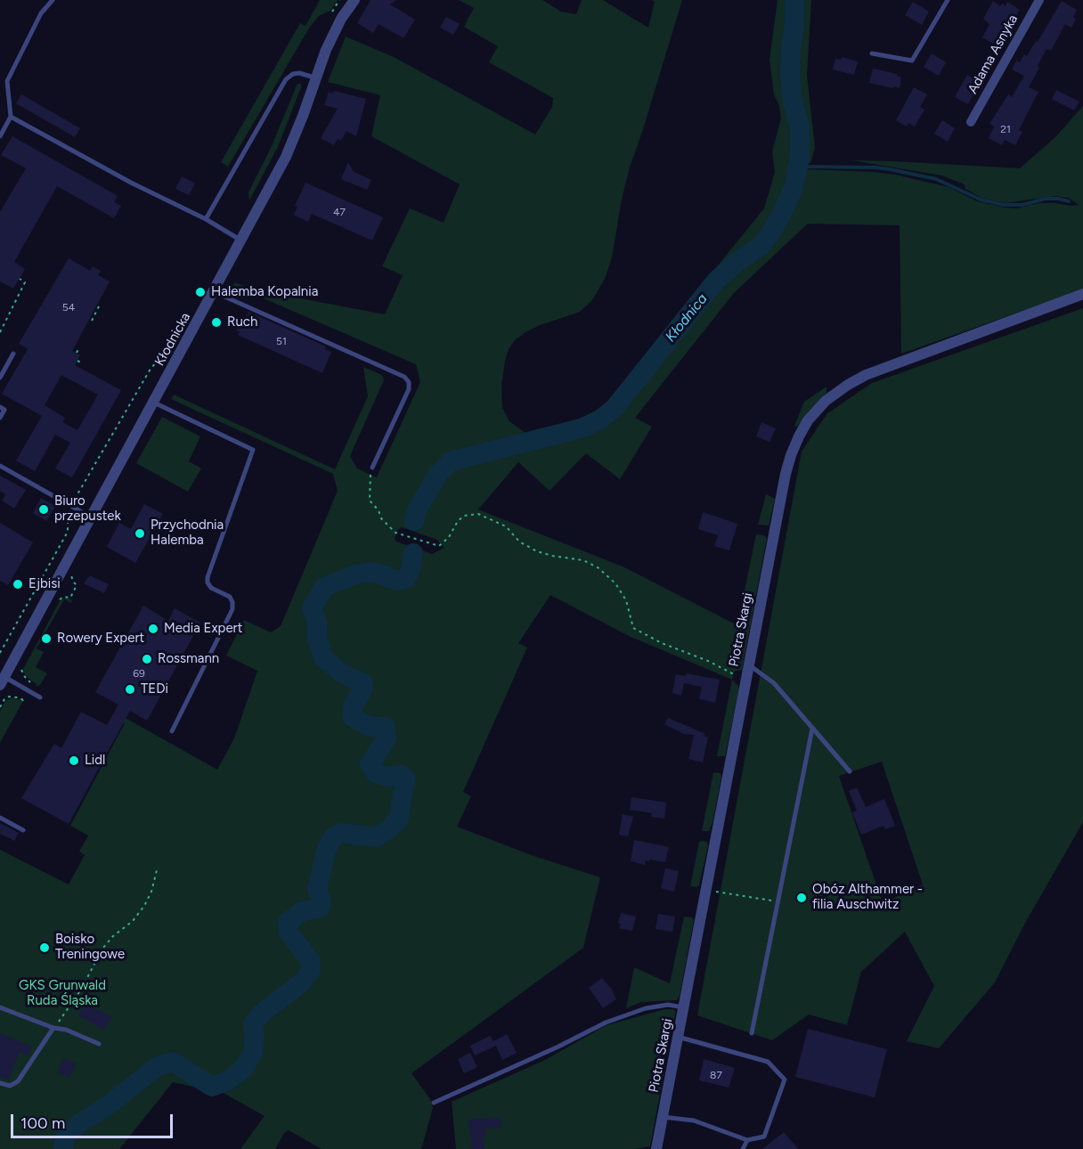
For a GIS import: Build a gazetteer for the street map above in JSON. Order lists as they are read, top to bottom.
{
  "streets": {
    "street": ["Adama Asnyka", "Kłodnicka", "Piotra Skargi"]
  },
  "water": ["Kłodnica"],
  "parks": ["GKS Grunwald Ruda Śląska"],
  "places": [
    "Halemba Kopalnia",
    "Ruch",
    "Biuro przepustek",
    "Przychodnia Halemba",
    "Ejbisi",
    "Media Expert",
    "Rowery Expert",
    "Rossmann",
    "TEDi",
    "Lidl",
    "Obóz Althammer - filia Auschwitz",
    "Boisko Treningowe"
  ],
  "house_numbers": [
    "21",
    "47",
    "54",
    "51",
    "69",
    "87"
  ],
  "scale_bar": "100 m"
}
